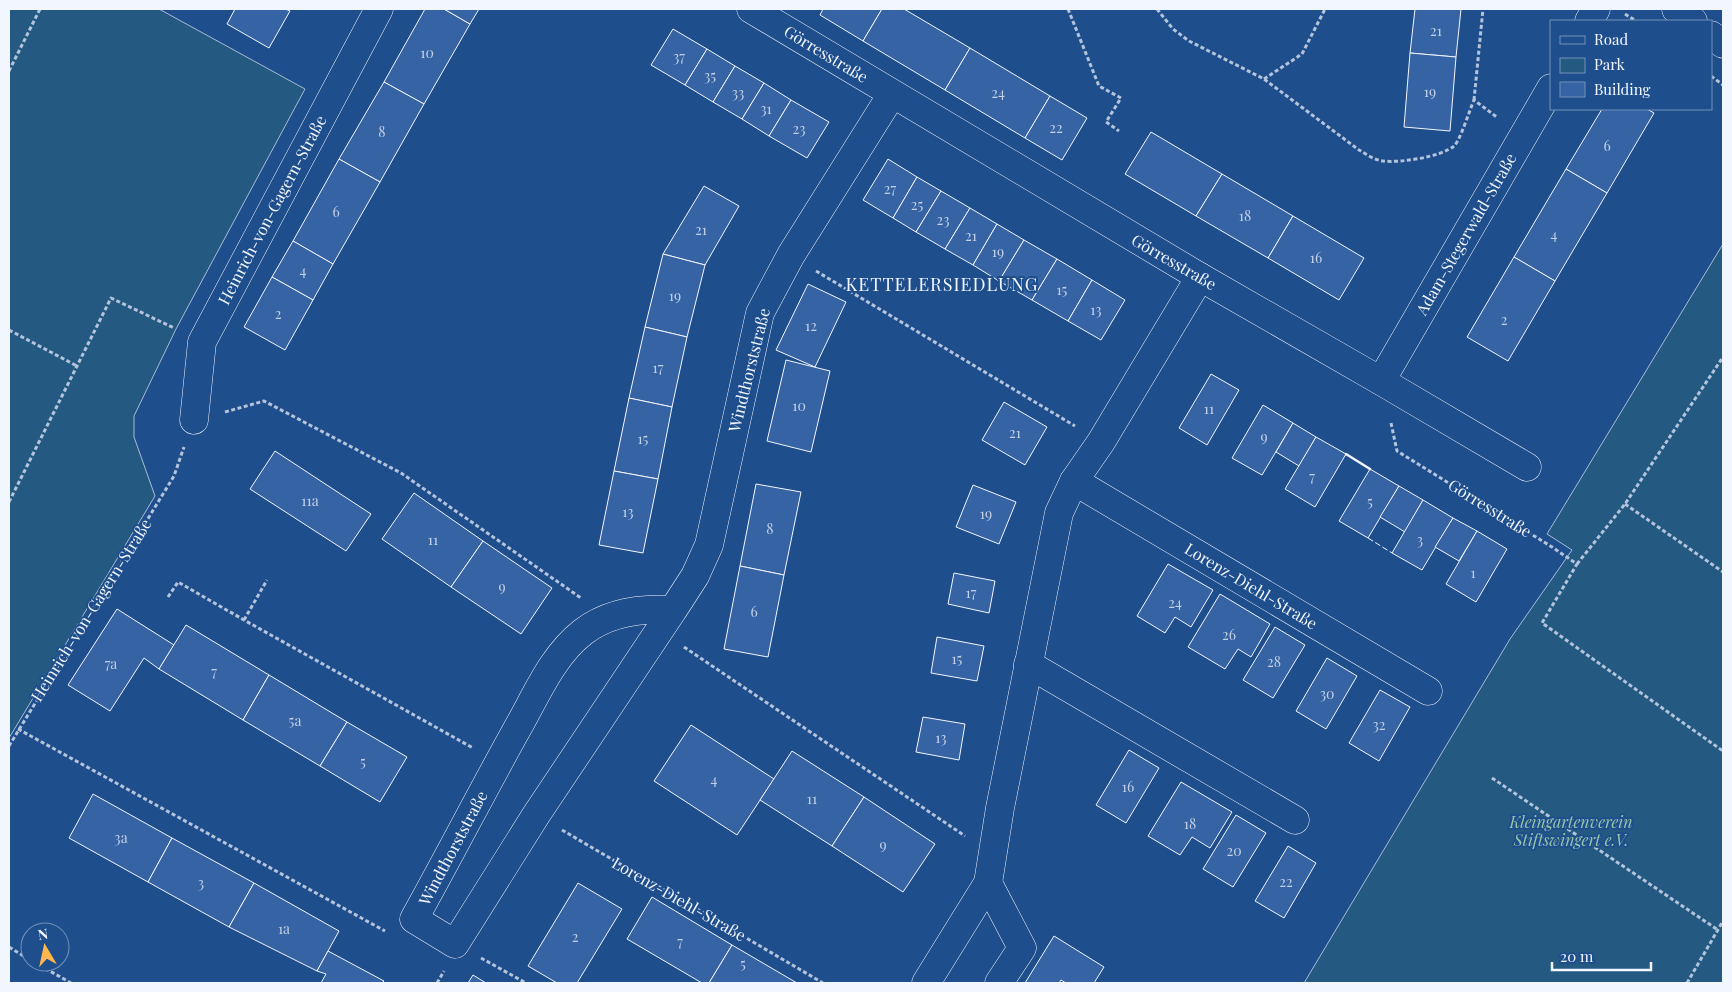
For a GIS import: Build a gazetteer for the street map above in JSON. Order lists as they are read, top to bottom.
{
  "streets": {
    "street": [
      "Görresstraße",
      "Heinrich-von-Gagern-Straße",
      "Adam-Stegerwald-Straße",
      "Windthorststraße",
      "Lorenz-Diehl-Straße"
    ]
  },
  "crossings": [
    ["Görresstraße", "Adam-Stegerwald-Straße"],
    ["Görresstraße", "Windthorststraße"],
    ["Windthorststraße", "Lorenz-Diehl-Straße"]
  ],
  "districts": ["KETTELERSIEDLUNG"],
  "parks": ["Kleingartenverein Stiftswingert e.V."],
  "house_numbers": [
    "21",
    "10",
    "37",
    "35",
    "19",
    "33",
    "24",
    "31",
    "22",
    "23",
    "8",
    "6",
    "27",
    "25",
    "6",
    "18",
    "23",
    "21",
    "4",
    "21",
    "19",
    "16",
    "4",
    "15",
    "19",
    "13",
    "2",
    "2",
    "12",
    "17",
    "10",
    "11",
    "21",
    "9",
    "15",
    "7",
    "11a",
    "5",
    "13",
    "19",
    "8",
    "11",
    "3",
    "1",
    "9",
    "17",
    "24",
    "6",
    "26",
    "15",
    "28",
    "7a",
    "7",
    "30",
    "5a",
    "32",
    "13",
    "5",
    "4",
    "16",
    "11",
    "18",
    "3a",
    "9",
    "20",
    "22",
    "3",
    "1a",
    "2",
    "7",
    "5"
  ],
  "legend": ["Road", "Park", "Building"],
  "scale_bar": "20 m",
  "north": "top"
}
